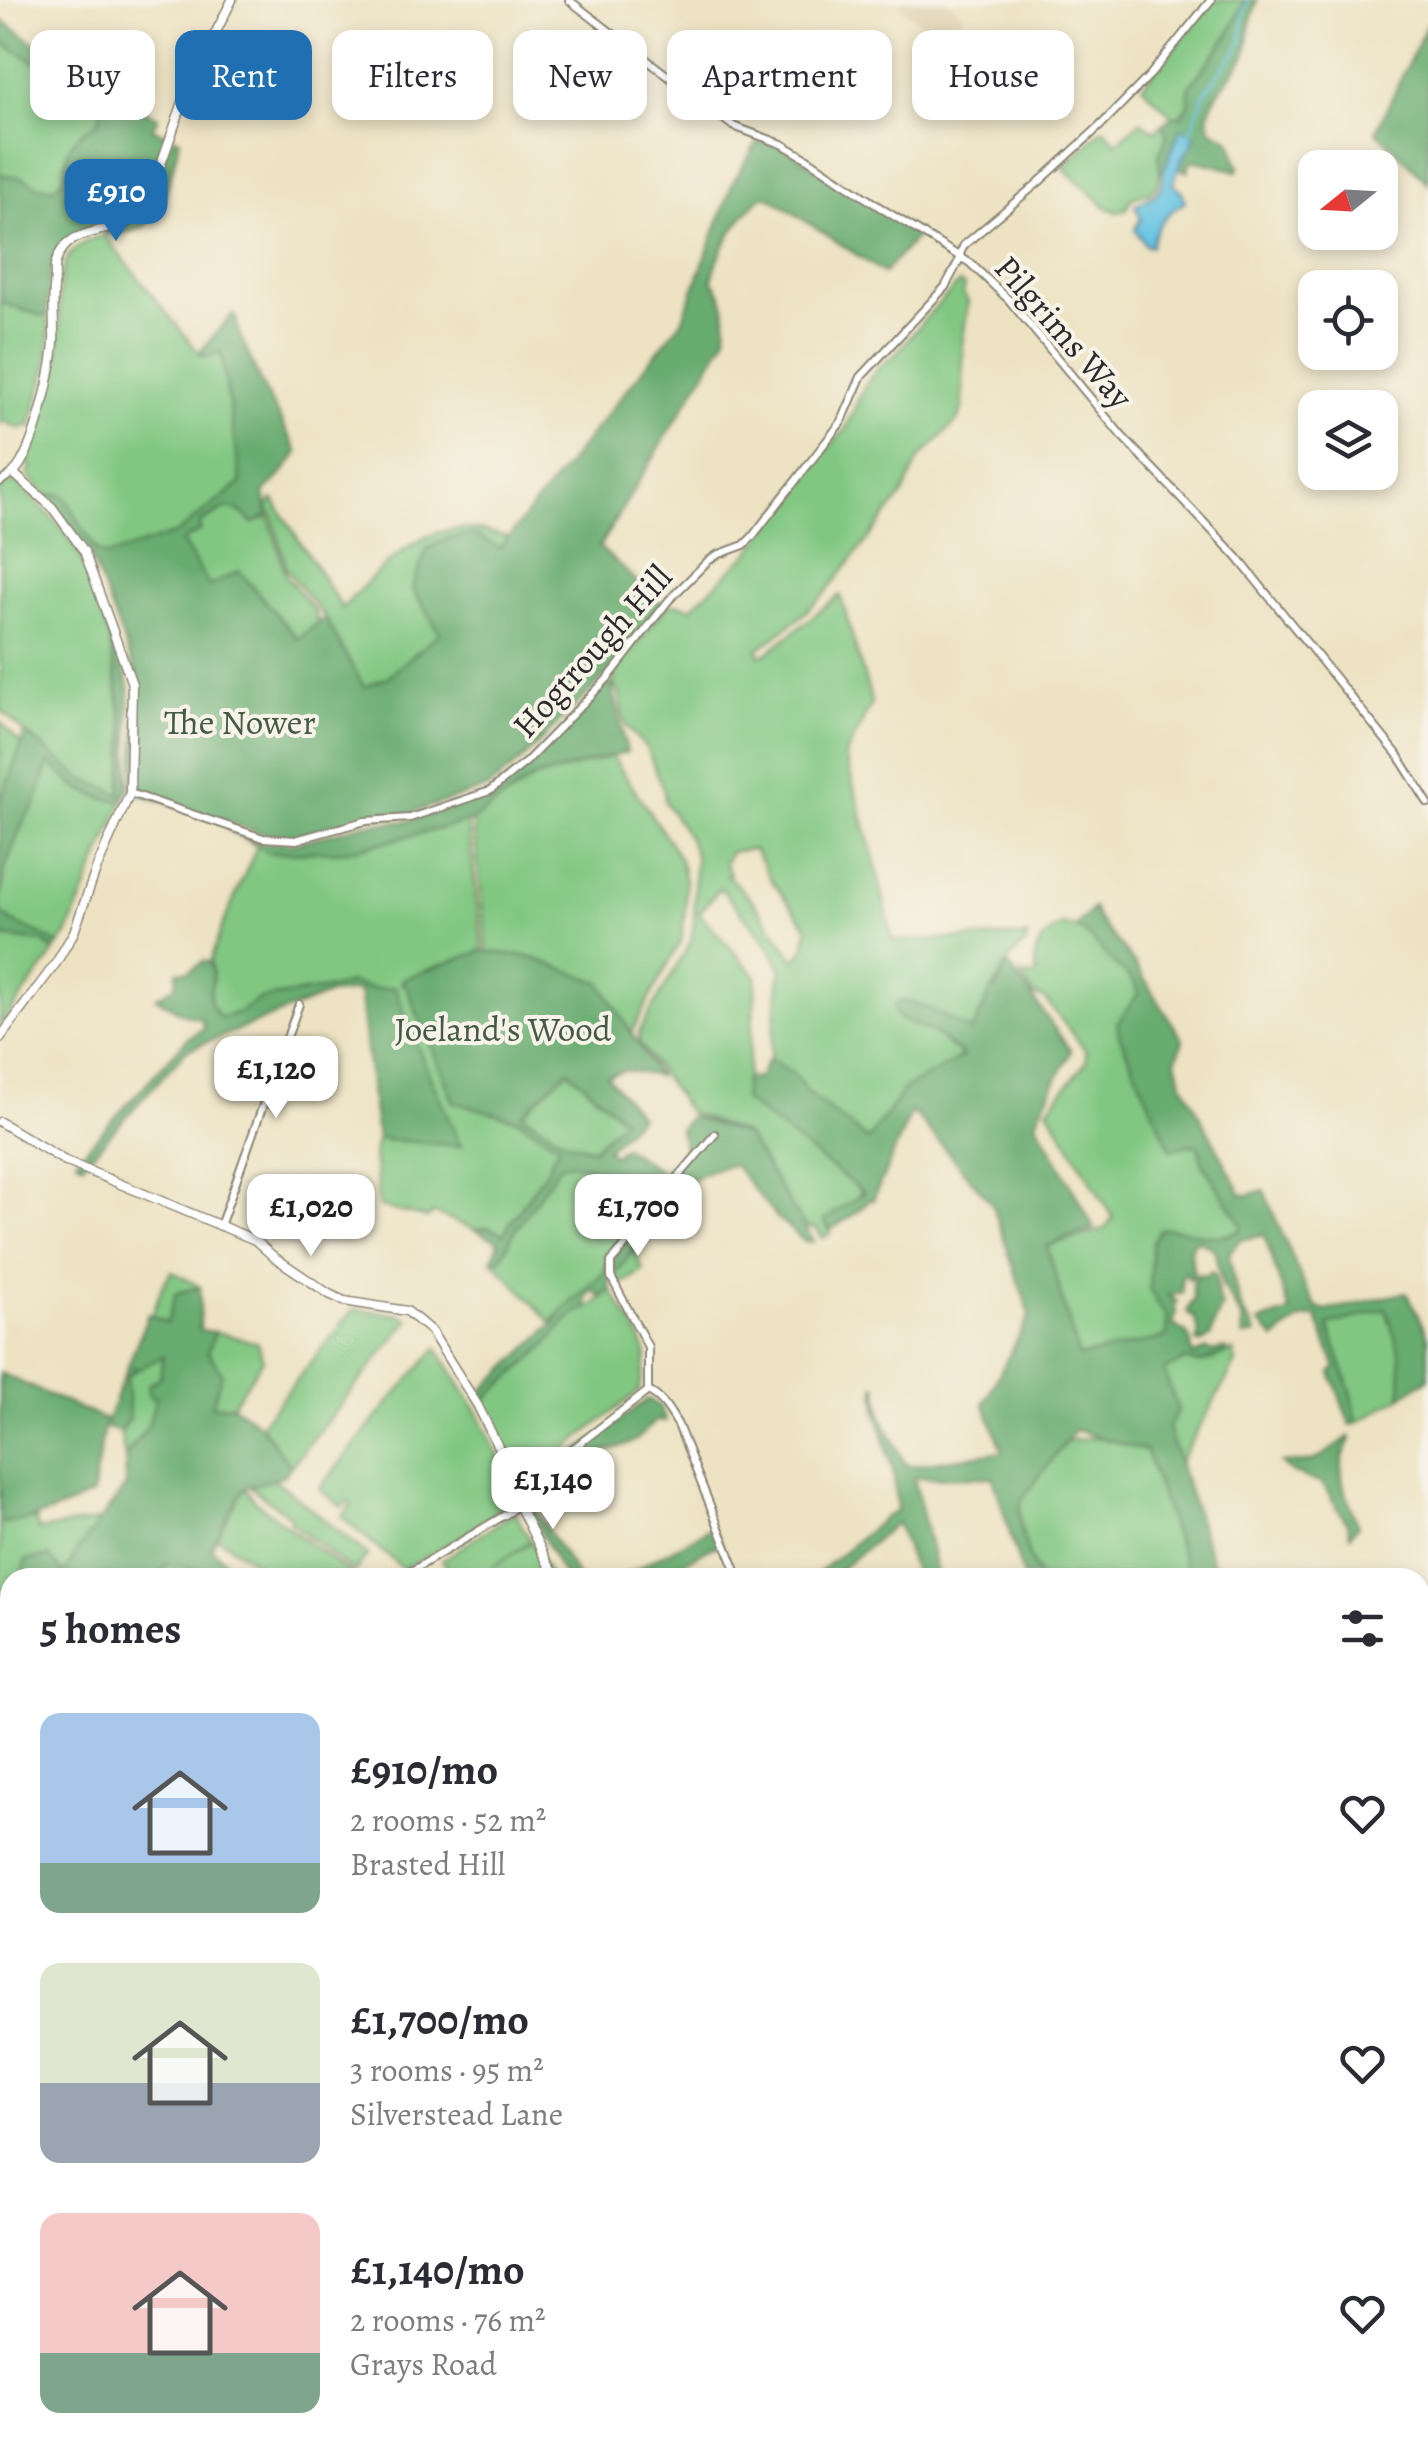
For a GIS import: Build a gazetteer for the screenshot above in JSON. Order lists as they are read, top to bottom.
{
  "streets": {
    "street": ["Pilgrims Way", "Hogtrough Hill"]
  },
  "crossings": [
    ["Pilgrims Way", "Hogtrough Hill"]
  ],
  "parks": ["The Nower", "Joeland's Wood"],
  "north": "left",
  "page": {
    "chip": [
      "Buy",
      "Rent",
      "Filters",
      "New",
      "Apartment",
      "House"
    ],
    "price": [
      "£910",
      "£1,120",
      "£1,020",
      "£1,700",
      "£1,140"
    ],
    "heading": "5 homes",
    "list": [
      {
        "name": "£910/mo",
        "note": "2 rooms · 52 m² · Brasted Hill"
      },
      {
        "name": "£1,700/mo",
        "note": "3 rooms · 95 m² · Silverstead Lane"
      },
      {
        "name": "£1,140/mo",
        "note": "2 rooms · 76 m² · Grays Road"
      }
    ]
  }
}
